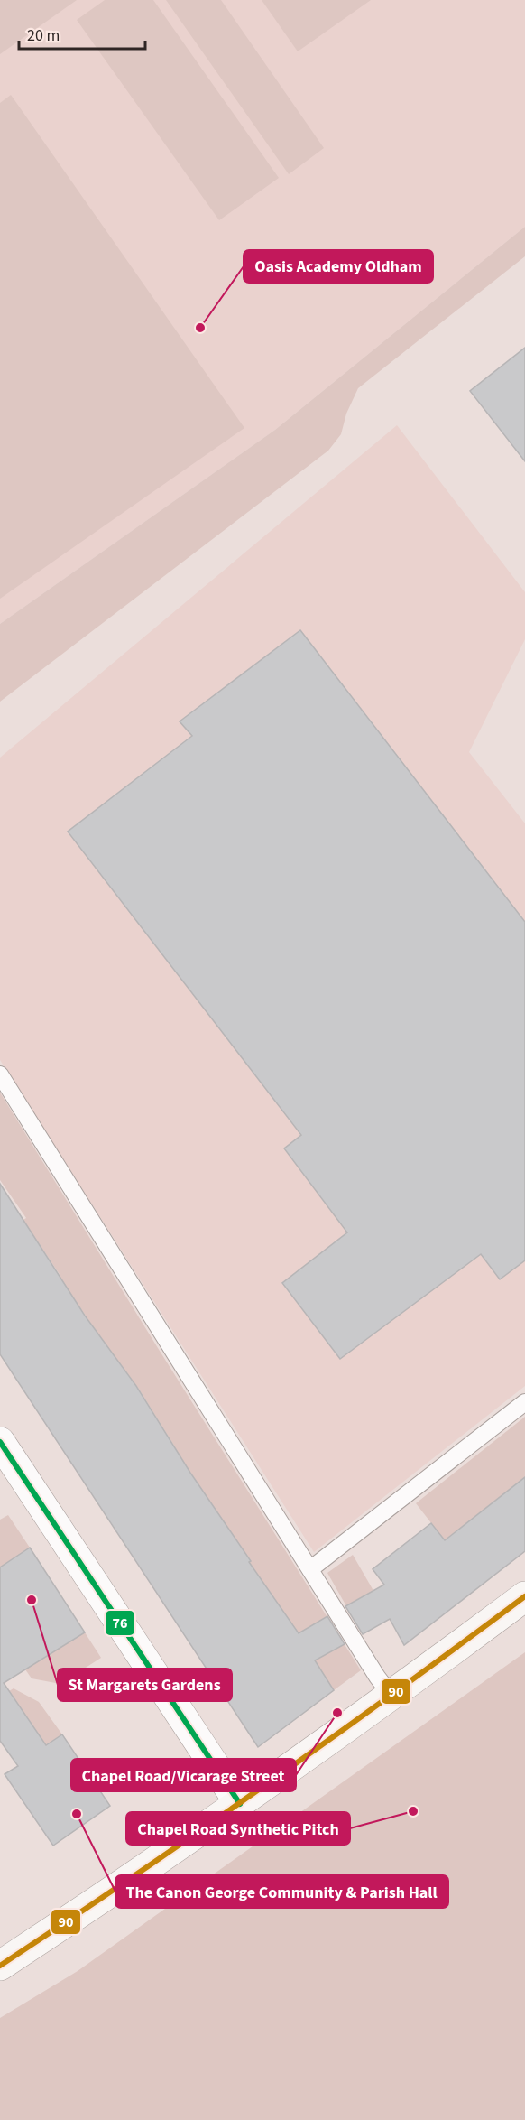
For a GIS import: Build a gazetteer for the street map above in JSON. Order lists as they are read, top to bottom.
{
  "places": [
    "Oasis Academy Oldham",
    "St Margarets Gardens",
    "Chapel Road/Vicarage Street",
    "Chapel Road Synthetic Pitch",
    "The Canon George Community & Parish Hall"
  ],
  "lines": ["transit line 76", "transit line 90"],
  "scale_bar": "20 m"
}
